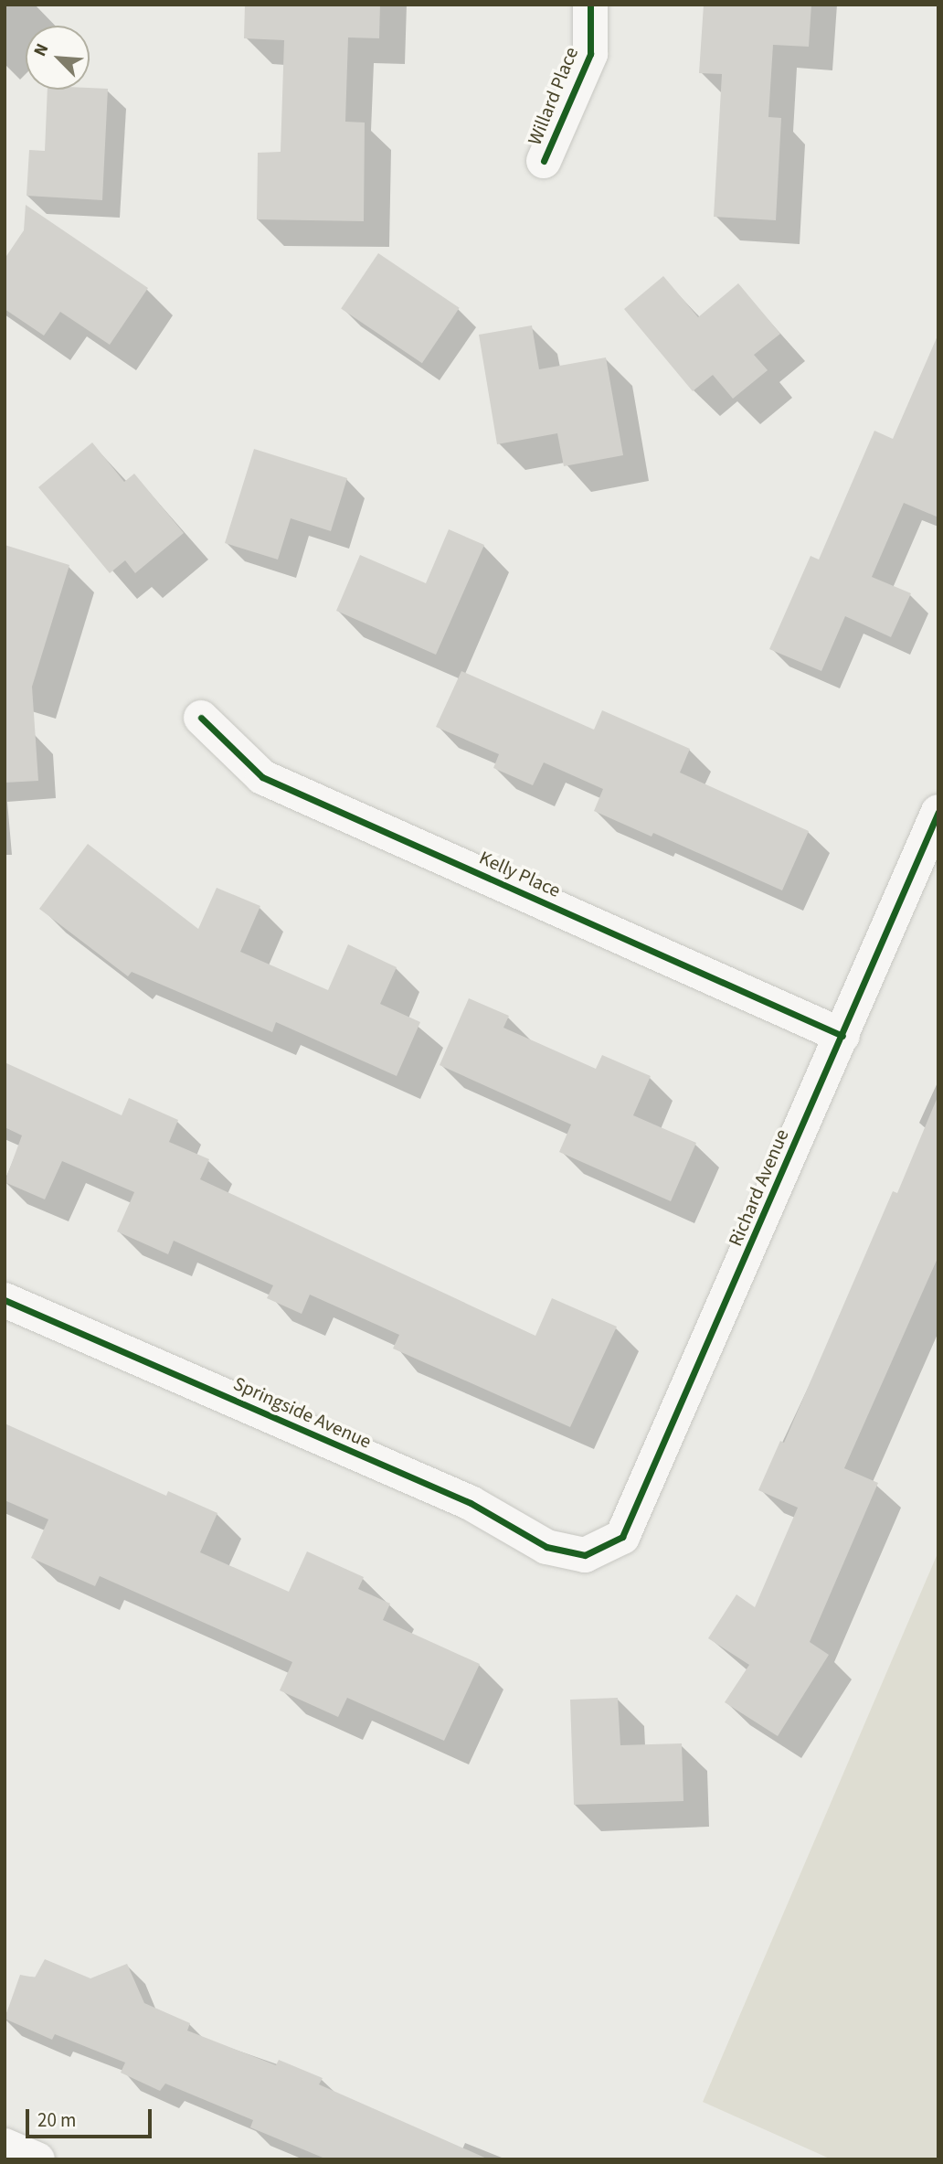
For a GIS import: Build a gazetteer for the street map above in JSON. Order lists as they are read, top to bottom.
{
  "streets": {
    "street": [
      "Willard Place",
      "Kelly Place",
      "Richard Avenue",
      "Springside Avenue"
    ]
  },
  "crossings": [
    ["Kelly Place", "Richard Avenue"],
    ["Richard Avenue", "Springside Avenue"]
  ],
  "scale_bar": "20 m",
  "north": "top left"
}
